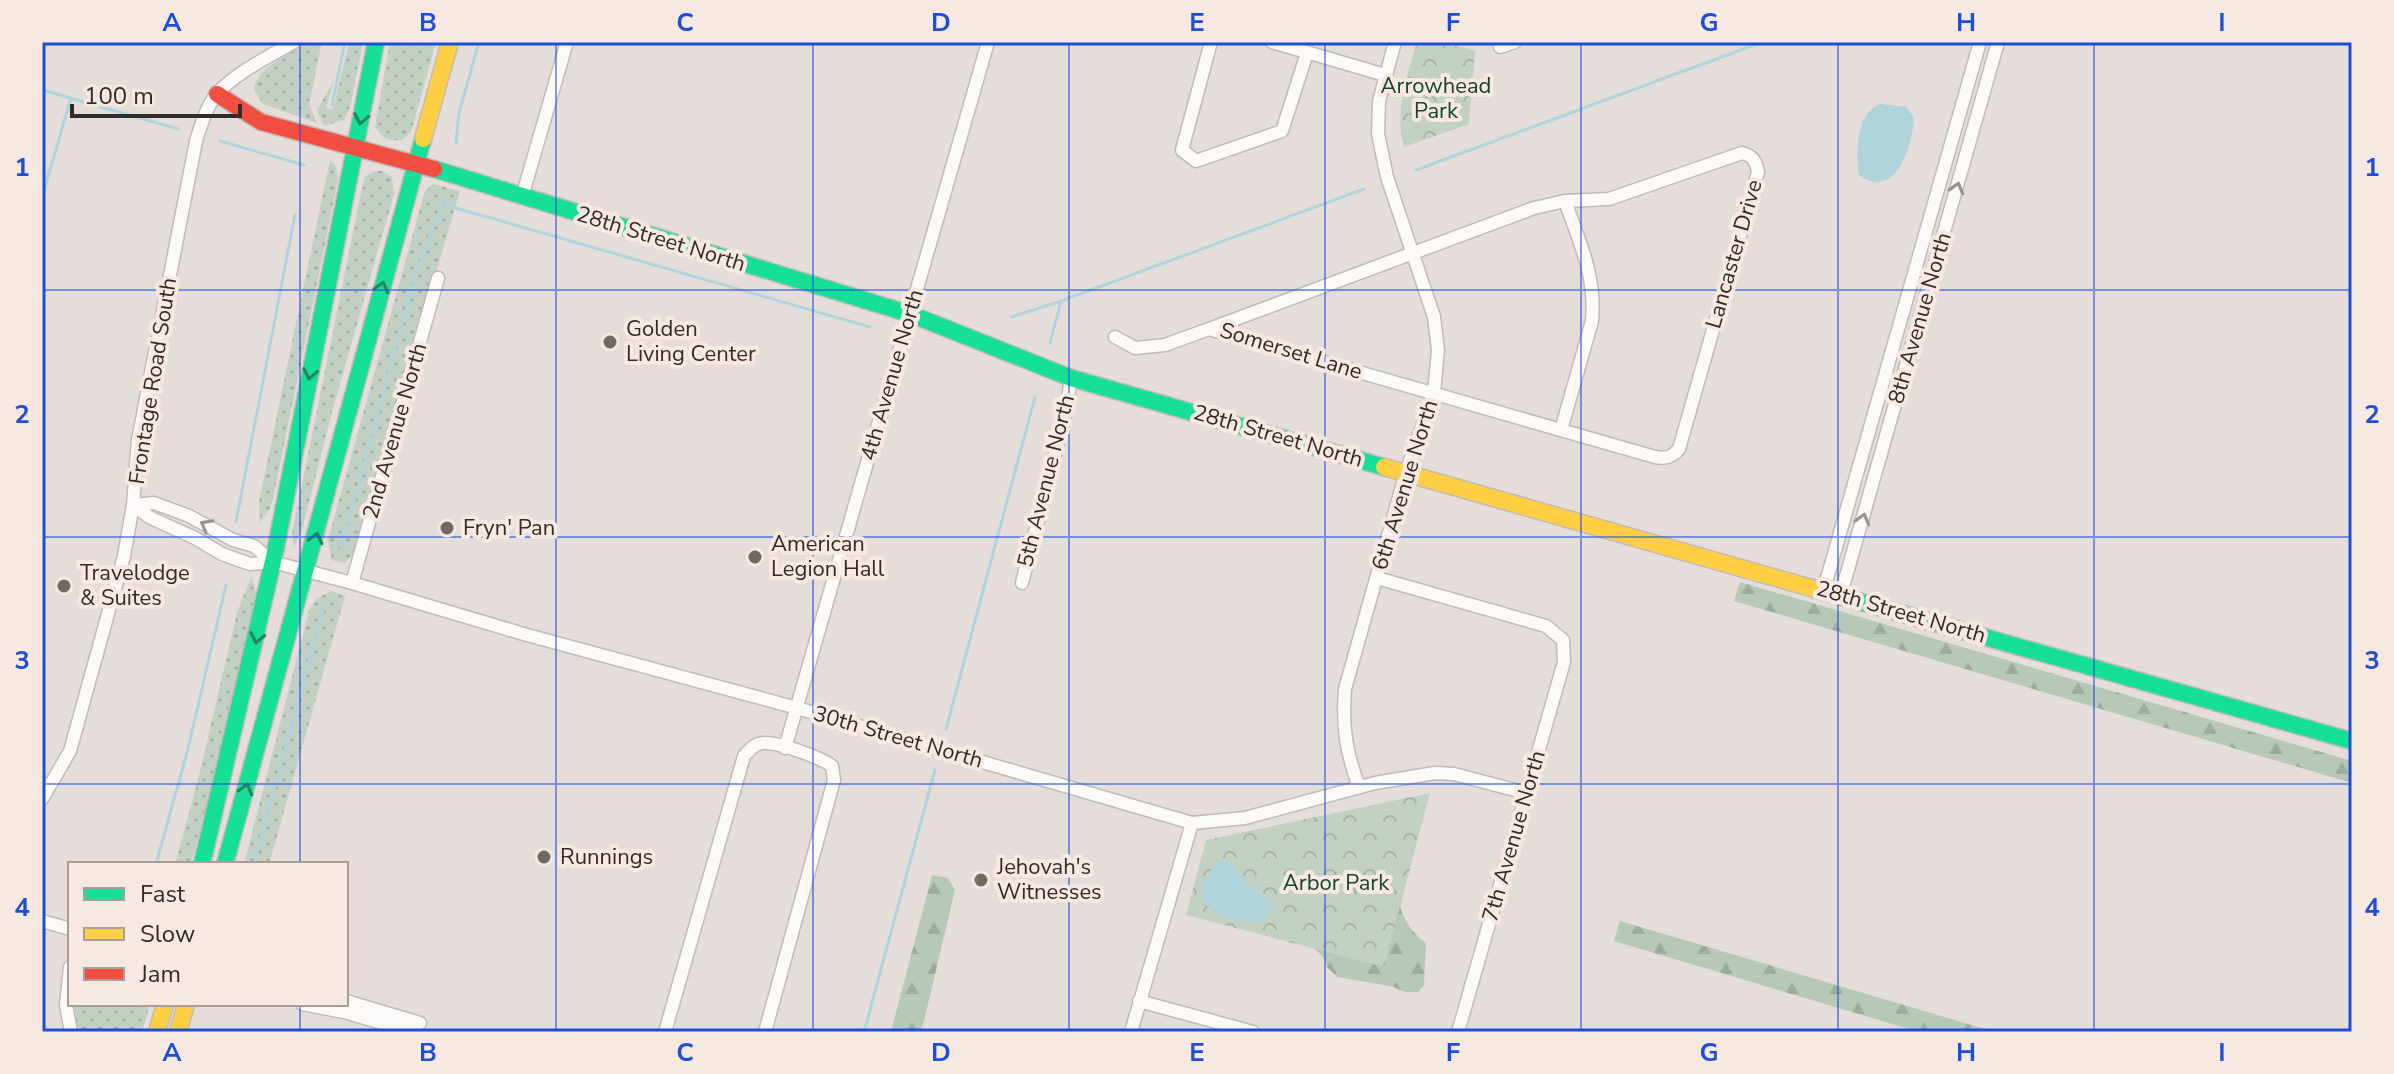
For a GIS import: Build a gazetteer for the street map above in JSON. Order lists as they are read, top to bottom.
{
  "streets": {
    "street": [
      "28th Street North",
      "Lancaster Drive",
      "8th Avenue North",
      "Somerset Lane",
      "4th Avenue North",
      "Frontage Road South",
      "2nd Avenue North",
      "5th Avenue North",
      "6th Avenue North",
      "30th Street North",
      "7th Avenue North"
    ]
  },
  "crossings": [
    ["28th Street North", "8th Avenue North"],
    ["28th Street North", "4th Avenue North"],
    ["28th Street North", "Frontage Road South"],
    ["28th Street North", "5th Avenue North"],
    ["28th Street North", "6th Avenue North"],
    ["Lancaster Drive", "Somerset Lane"],
    ["Lancaster Drive", "6th Avenue North"],
    ["Somerset Lane", "6th Avenue North"],
    ["4th Avenue North", "30th Street North"],
    ["Frontage Road South", "30th Street North"],
    ["2nd Avenue North", "30th Street North"],
    ["6th Avenue North", "30th Street North"],
    ["6th Avenue North", "7th Avenue North"],
    ["30th Street North", "7th Avenue North"]
  ],
  "parks": ["Arrowhead Park", "Arbor Park"],
  "places": [
    "Golden Living Center",
    "Fryn' Pan",
    "American Legion Hall",
    "Travelodge & Suites",
    "Runnings",
    "Jehovah's Witnesses"
  ],
  "legend": ["Fast", "Slow", "Jam"],
  "scale_bar": "100 m",
  "grid": {
    "columns": [
      "A",
      "B",
      "C",
      "D",
      "E",
      "F",
      "G",
      "H",
      "I"
    ],
    "rows": [
      "1",
      "2",
      "3",
      "4"
    ]
  }
}
